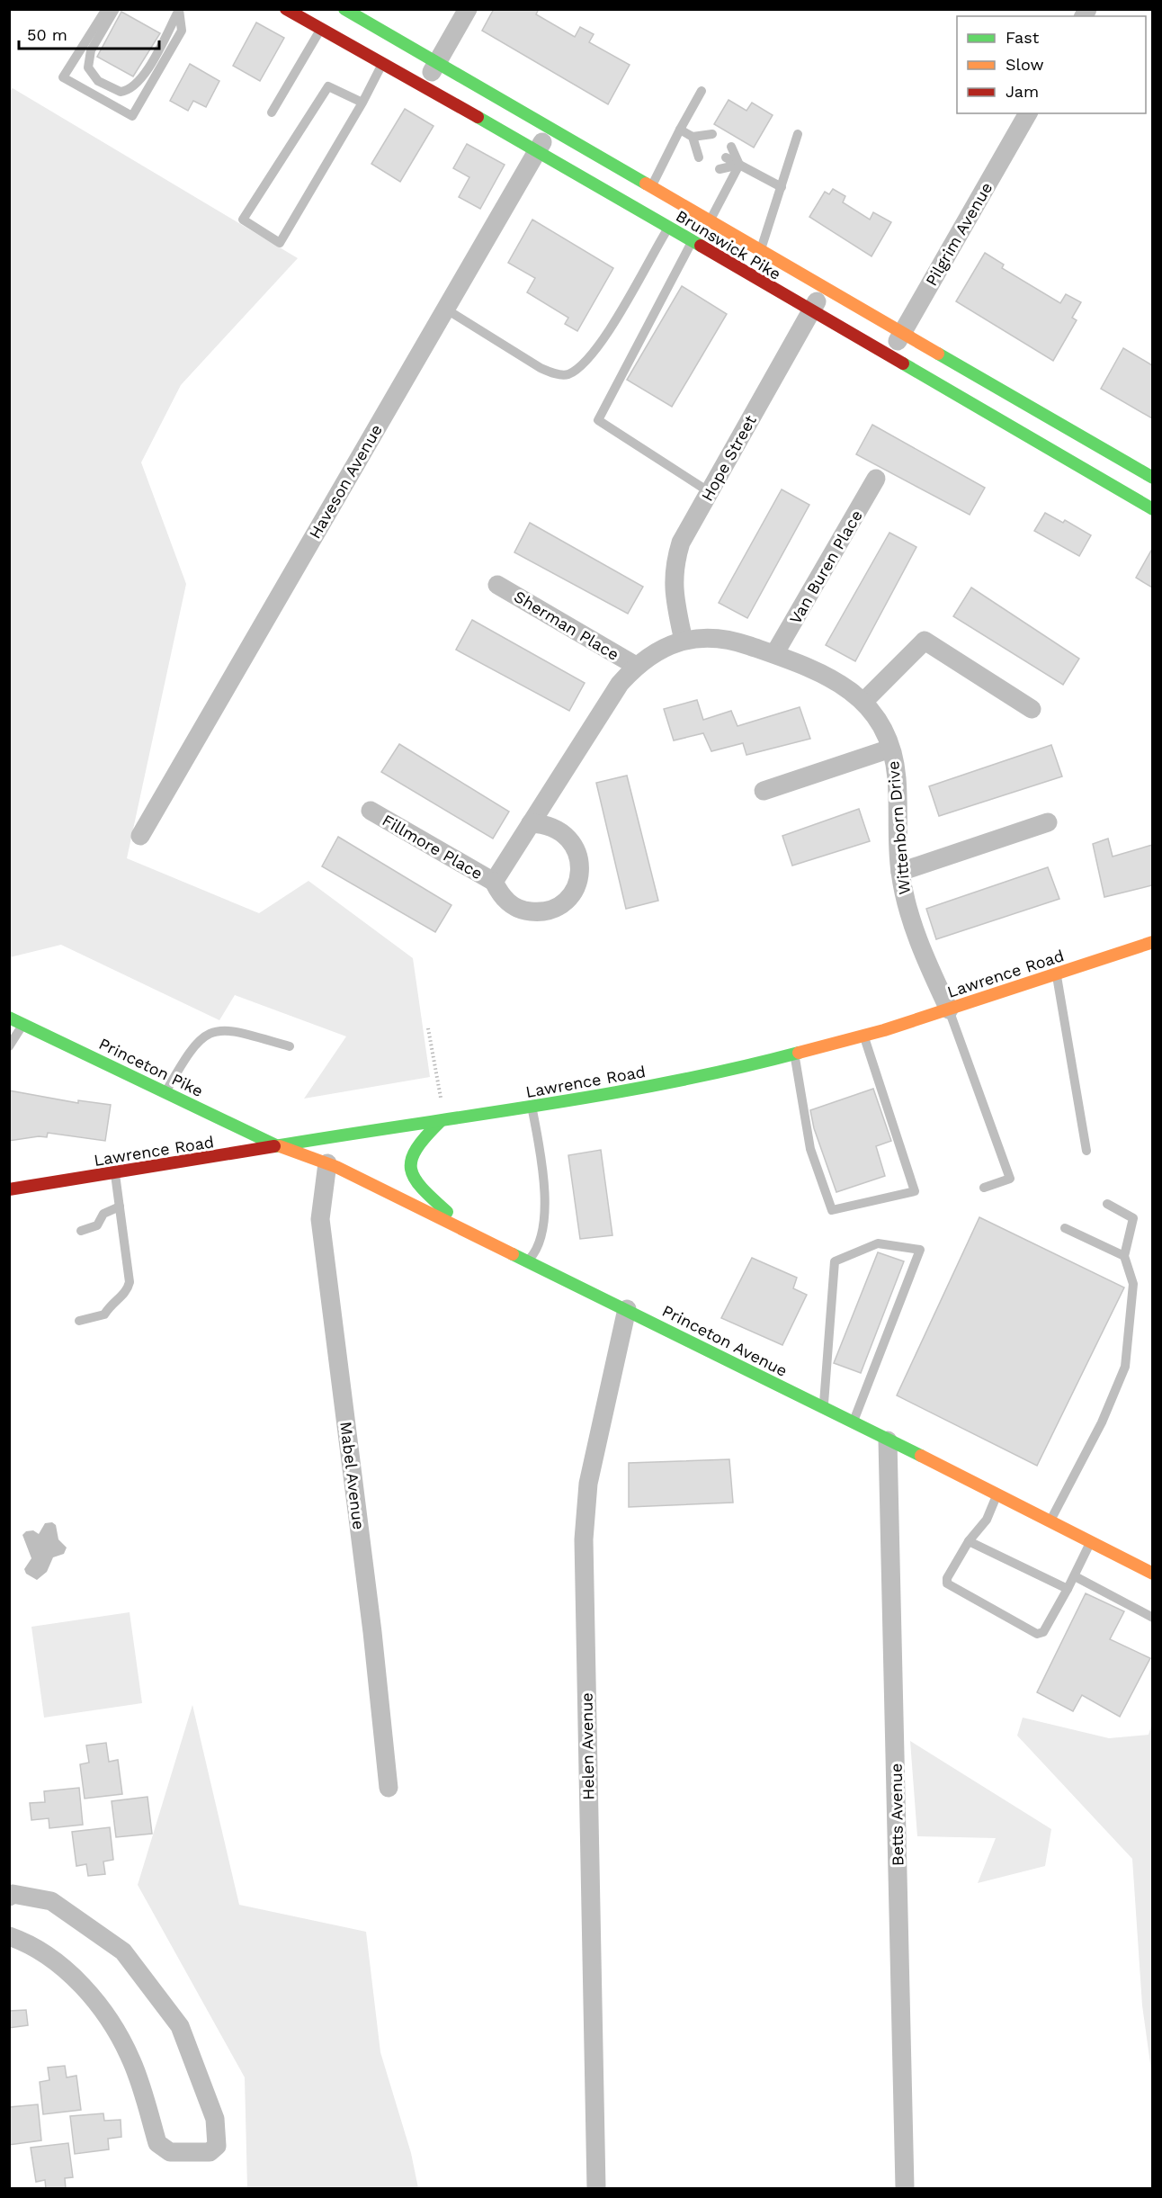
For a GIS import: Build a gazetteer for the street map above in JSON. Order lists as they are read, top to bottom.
{
  "streets": {
    "main road": [
      "Brunswick Pike",
      "Lawrence Road",
      "Princeton Pike",
      "Princeton Avenue"
    ],
    "street": [
      "Pilgrim Avenue",
      "Hope Street",
      "Haveson Avenue",
      "Van Buren Place",
      "Sherman Place",
      "Wittenborn Drive",
      "Fillmore Place",
      "Mabel Avenue",
      "Helen Avenue",
      "Betts Avenue"
    ]
  },
  "crossings": [
    ["Pilgrim Avenue", "Brunswick Pike"],
    ["Brunswick Pike", "Hope Street"],
    ["Brunswick Pike", "Haveson Avenue"],
    ["Hope Street", "Wittenborn Drive"],
    ["Van Buren Place", "Wittenborn Drive"],
    ["Sherman Place", "Wittenborn Drive"],
    ["Wittenborn Drive", "Fillmore Place"],
    ["Wittenborn Drive", "Lawrence Road"],
    ["Lawrence Road", "Princeton Pike"],
    ["Lawrence Road", "Princeton Avenue"],
    ["Princeton Pike", "Princeton Avenue"],
    ["Princeton Avenue", "Mabel Avenue"],
    ["Princeton Avenue", "Helen Avenue"],
    ["Princeton Avenue", "Betts Avenue"]
  ],
  "legend": ["Fast", "Slow", "Jam"],
  "scale_bar": "50 m"
}
